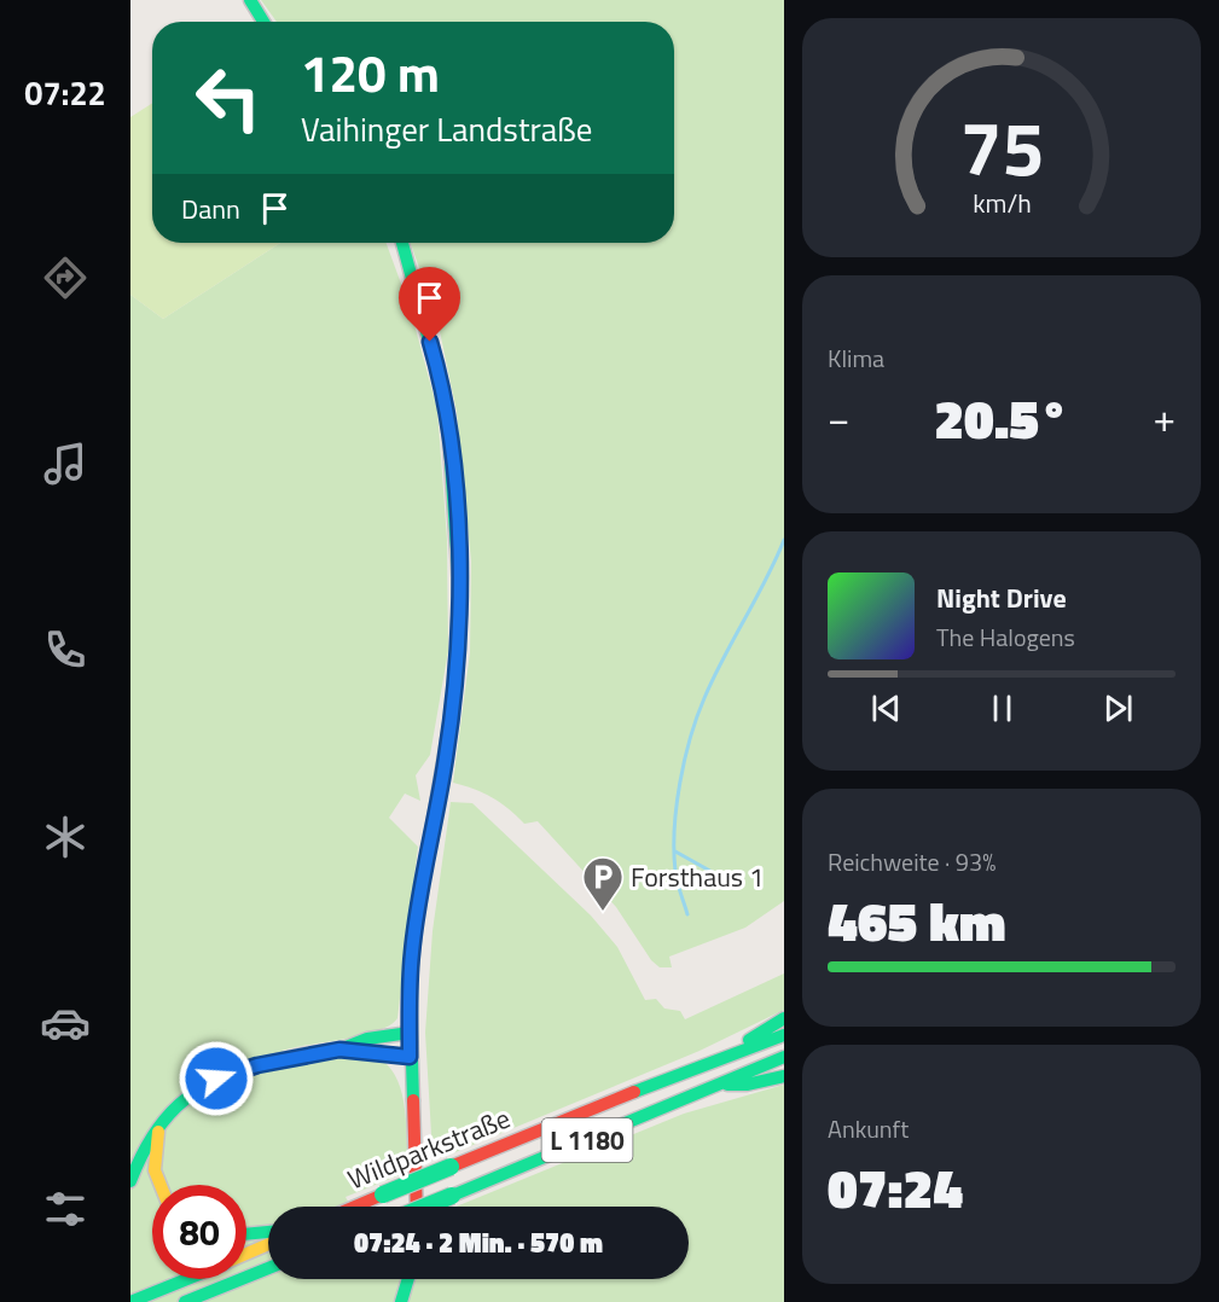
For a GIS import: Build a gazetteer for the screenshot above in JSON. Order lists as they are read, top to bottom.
{
  "streets": {
    "main road": ["L 1180", "Wildparkstraße"]
  },
  "crossings": [
    ["L 1180", "Wildparkstraße"]
  ],
  "places": {
    "parking": ["Forsthaus 1"]
  },
  "page": {
    "tabs": "07:22",
    "turn": ["120 m", "Vaihinger Landstraße"],
    "then": "Dann",
    "tile": [
      "Klima",
      ["Reichweite · 93%", "465 km"],
      ["Ankunft", "07:24"]
    ],
    "heat": ["−", "20.5°", "+"],
    "song": ["Night Drive", "The Halogens"],
    "limit": "80",
    "trip": "07:24 · 2 Min. · 570 m",
    "gauge": ["75", "km/h"]
  }
}
